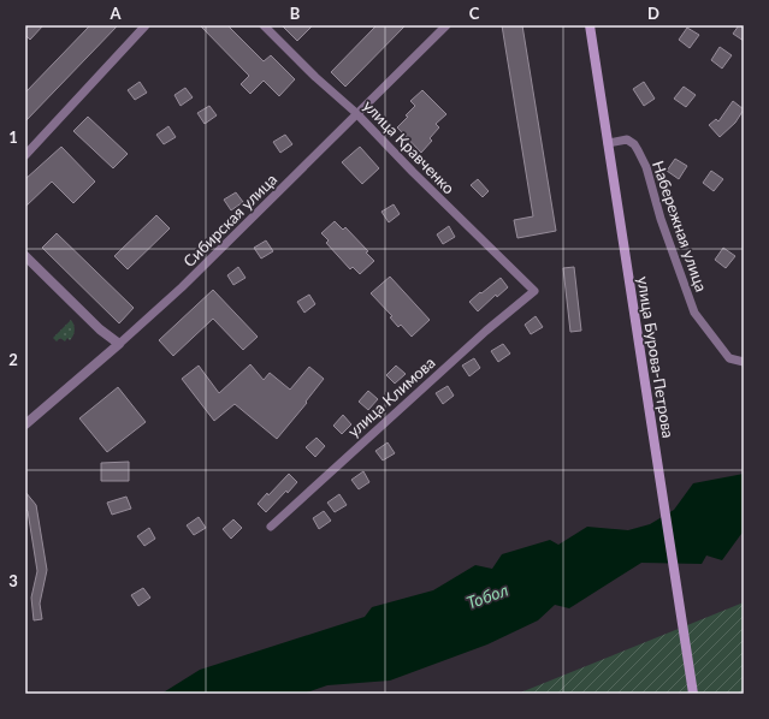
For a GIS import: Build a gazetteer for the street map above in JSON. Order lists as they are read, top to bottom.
{
  "streets": {
    "main road": ["улица Бурова-Петрова"],
    "street": [
      "улица Кравченко",
      "Сибирская улица",
      "Набережная улица",
      "улица Климова"
    ]
  },
  "crossings": [
    ["улица Кравченко", "Сибирская улица"],
    ["улица Кравченко", "улица Климова"],
    ["Набережная улица", "улица Бурова-Петрова"]
  ],
  "water": ["Тобол"],
  "grid": {
    "columns": [
      "A",
      "B",
      "C",
      "D"
    ],
    "rows": ["1", "2", "3"]
  }
}
